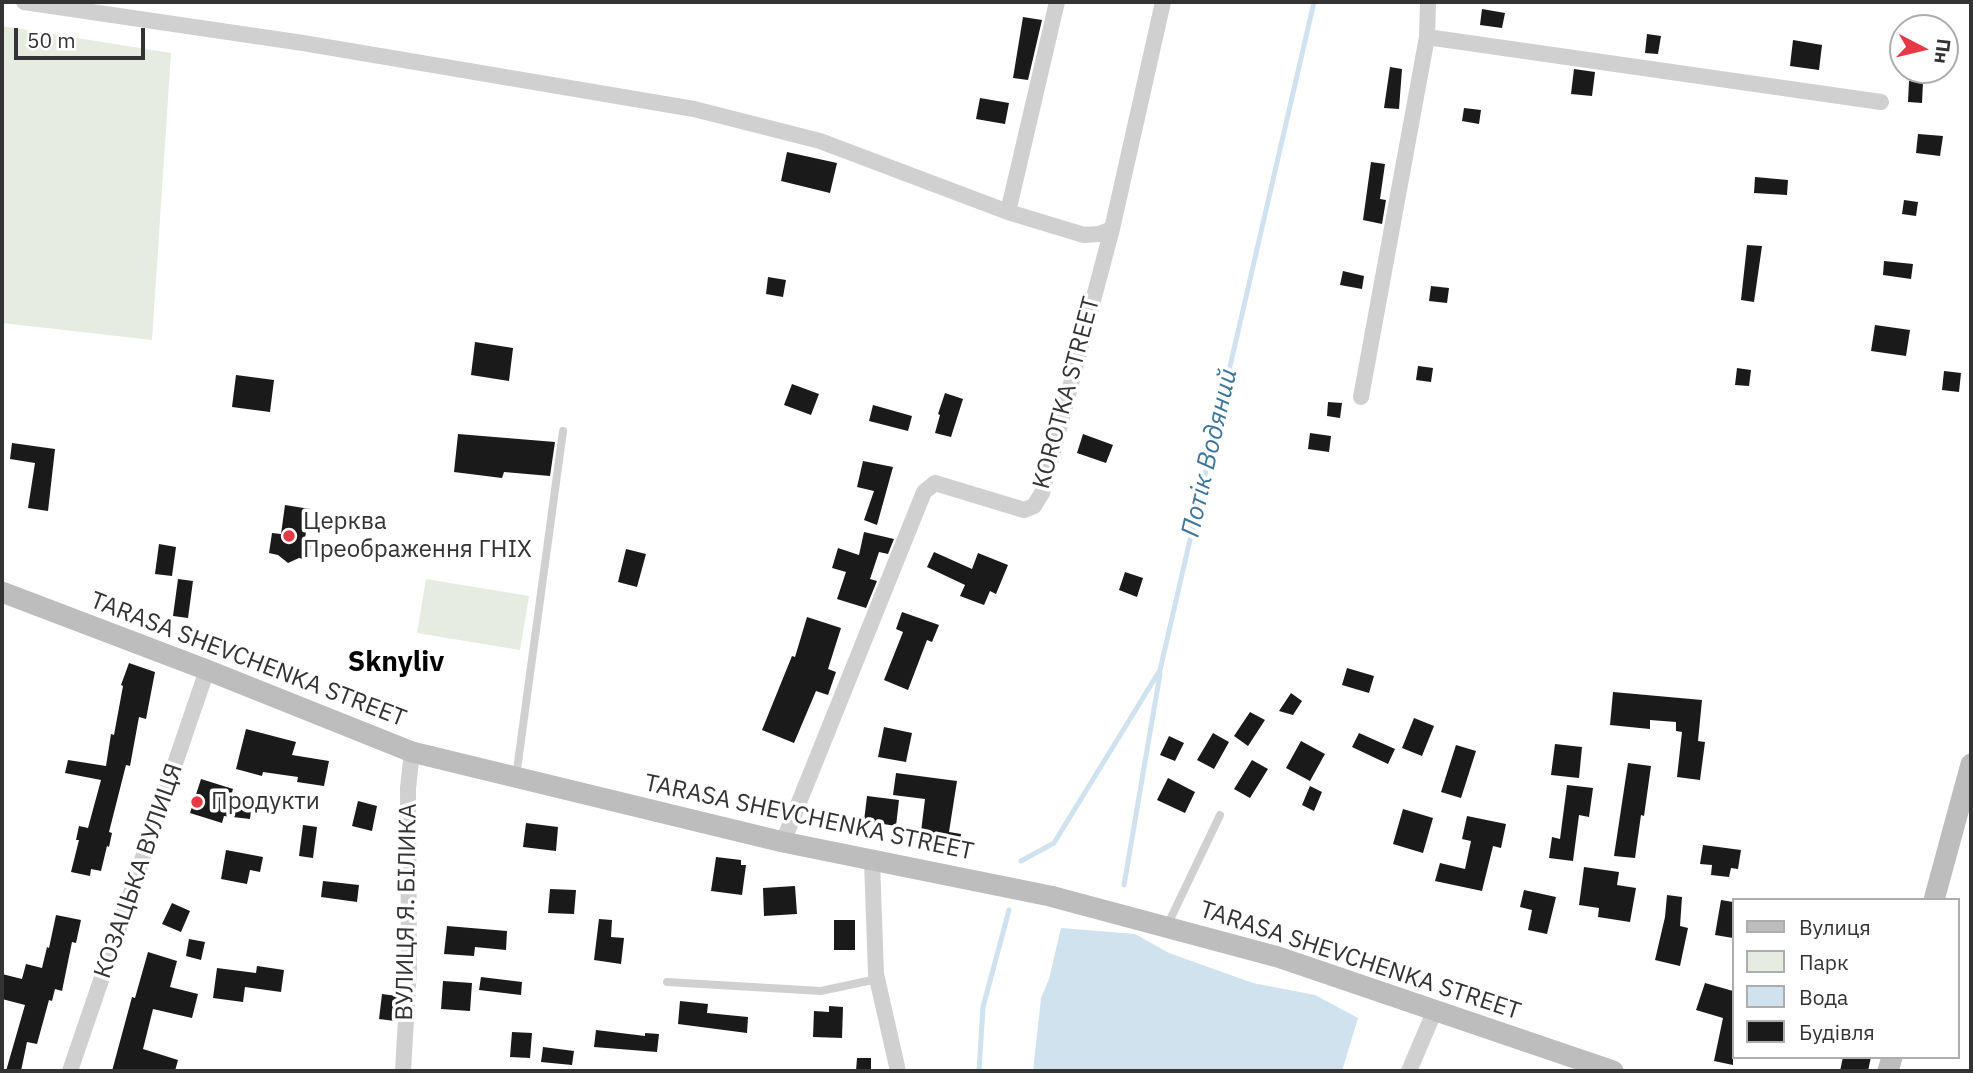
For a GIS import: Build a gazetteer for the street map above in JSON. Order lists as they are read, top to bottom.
{
  "streets": {
    "street": [
      "KOROTKA STREET",
      "TARASA SHEVCHENKA STREET",
      "КОЗАЦЬКА ВУЛИЦЯ",
      "ВУЛИЦЯ Я. БІЛИКА"
    ]
  },
  "crossings": [
    ["KOROTKA STREET", "TARASA SHEVCHENKA STREET"],
    ["TARASA SHEVCHENKA STREET", "КОЗАЦЬКА ВУЛИЦЯ"],
    ["TARASA SHEVCHENKA STREET", "ВУЛИЦЯ Я. БІЛИКА"]
  ],
  "districts": ["Sknyliv"],
  "water": ["Потік Водяний"],
  "places": ["Церква Преображення ГНІХ", "Продукти"],
  "legend": [
    "Вулиця",
    "Парк",
    "Вода",
    "Будівля"
  ],
  "scale_bar": "50 m",
  "north": "right"
}
